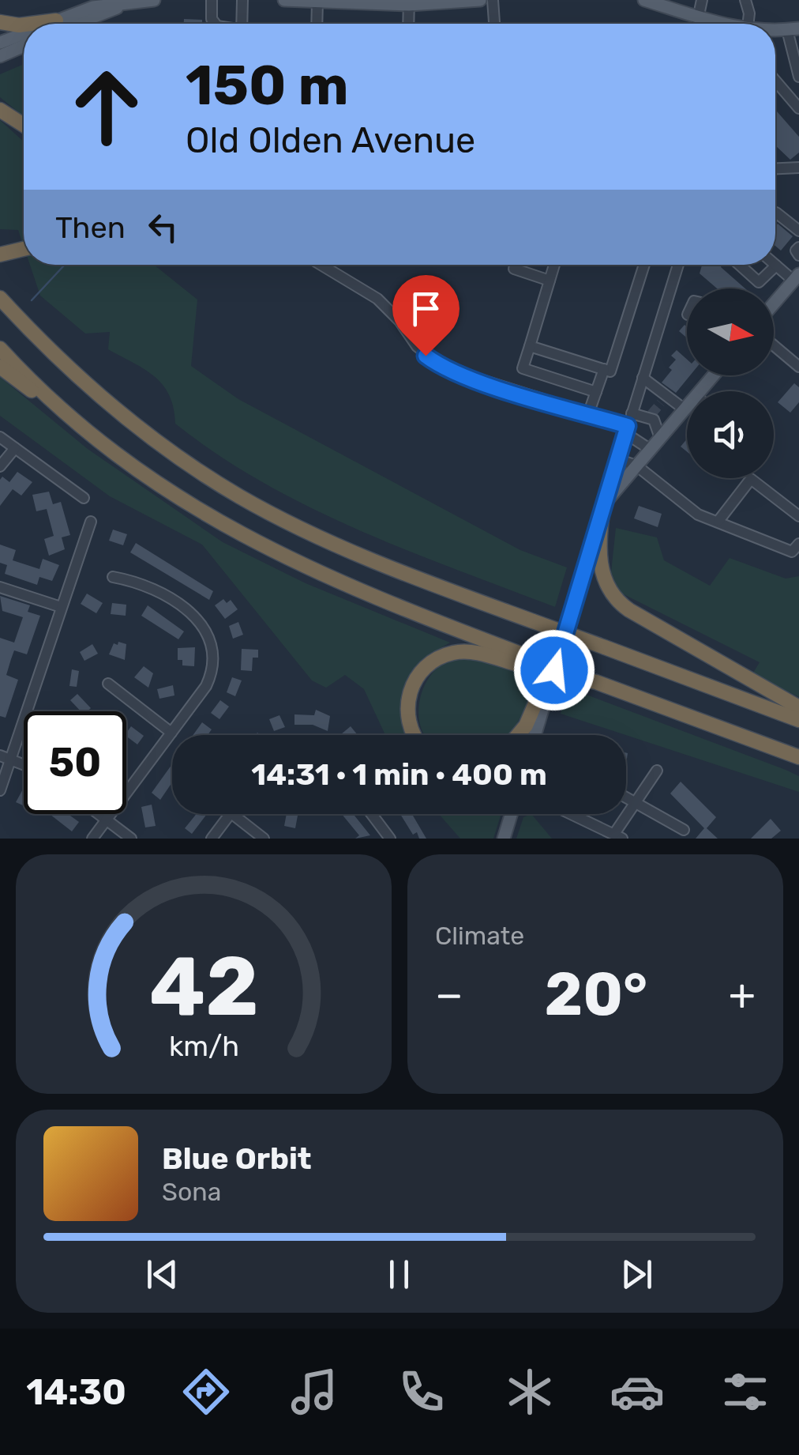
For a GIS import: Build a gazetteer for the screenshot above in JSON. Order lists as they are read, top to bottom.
{
  "north": "right",
  "page": {
    "turn": ["150 m", "Old Olden Avenue"],
    "then": "Then",
    "limit": "50",
    "trip": "14:31 · 1 min · 400 m",
    "tile": "Climate",
    "heat": ["−", "20°", "+"],
    "song": ["Blue Orbit", "Sona"],
    "tabs": "14:30",
    "gauge": ["42", "km/h"]
  }
}
